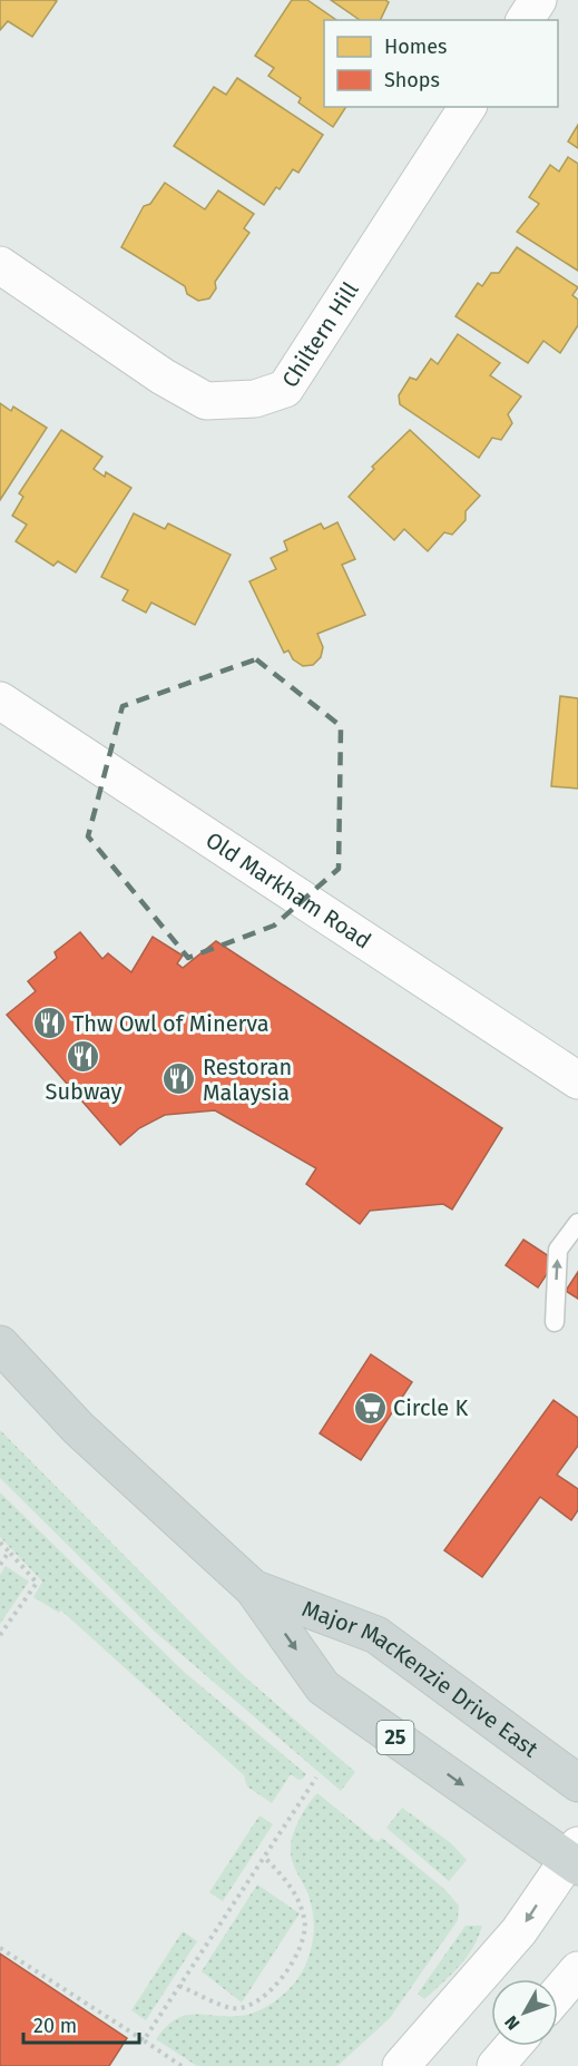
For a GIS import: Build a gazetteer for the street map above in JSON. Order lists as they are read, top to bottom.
{
  "streets": {
    "main road": ["Major MacKenzie Drive East", "25"],
    "street": ["Chiltern Hill", "Old Markham Road"]
  },
  "places": {
    "restaurant": ["Thw Owl of Minerva", "Subway", "Restoran Malaysia"],
    "supermarket": ["Circle K"]
  },
  "legend": ["Homes", "Shops"],
  "scale_bar": "20 m",
  "north": "bottom left"
}
